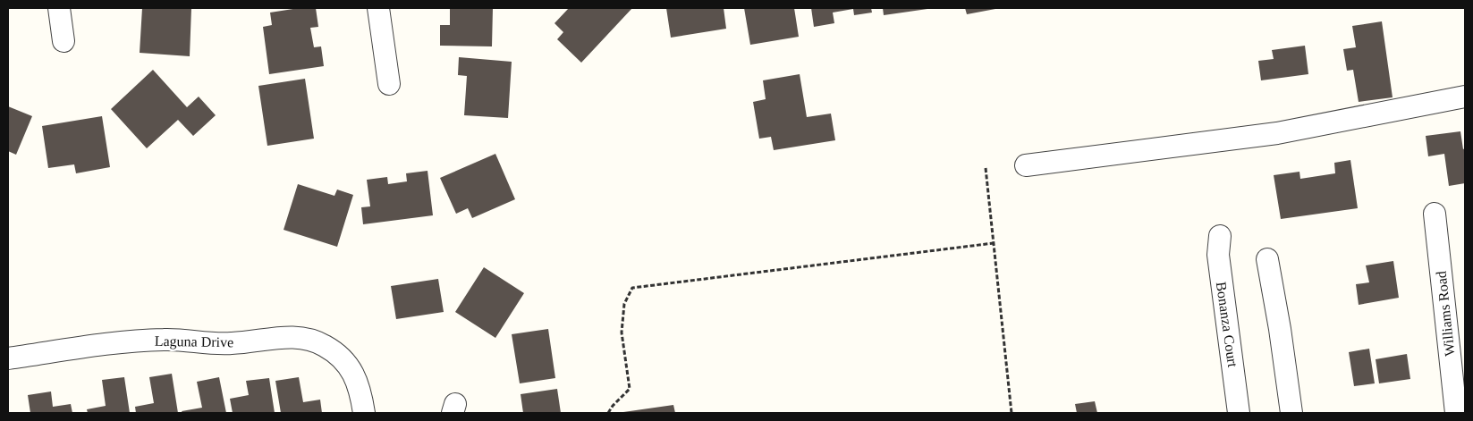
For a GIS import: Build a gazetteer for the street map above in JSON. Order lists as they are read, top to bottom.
{
  "streets": {
    "street": ["Williams Road", "Bonanza Court", "Laguna Drive"]
  }
}
